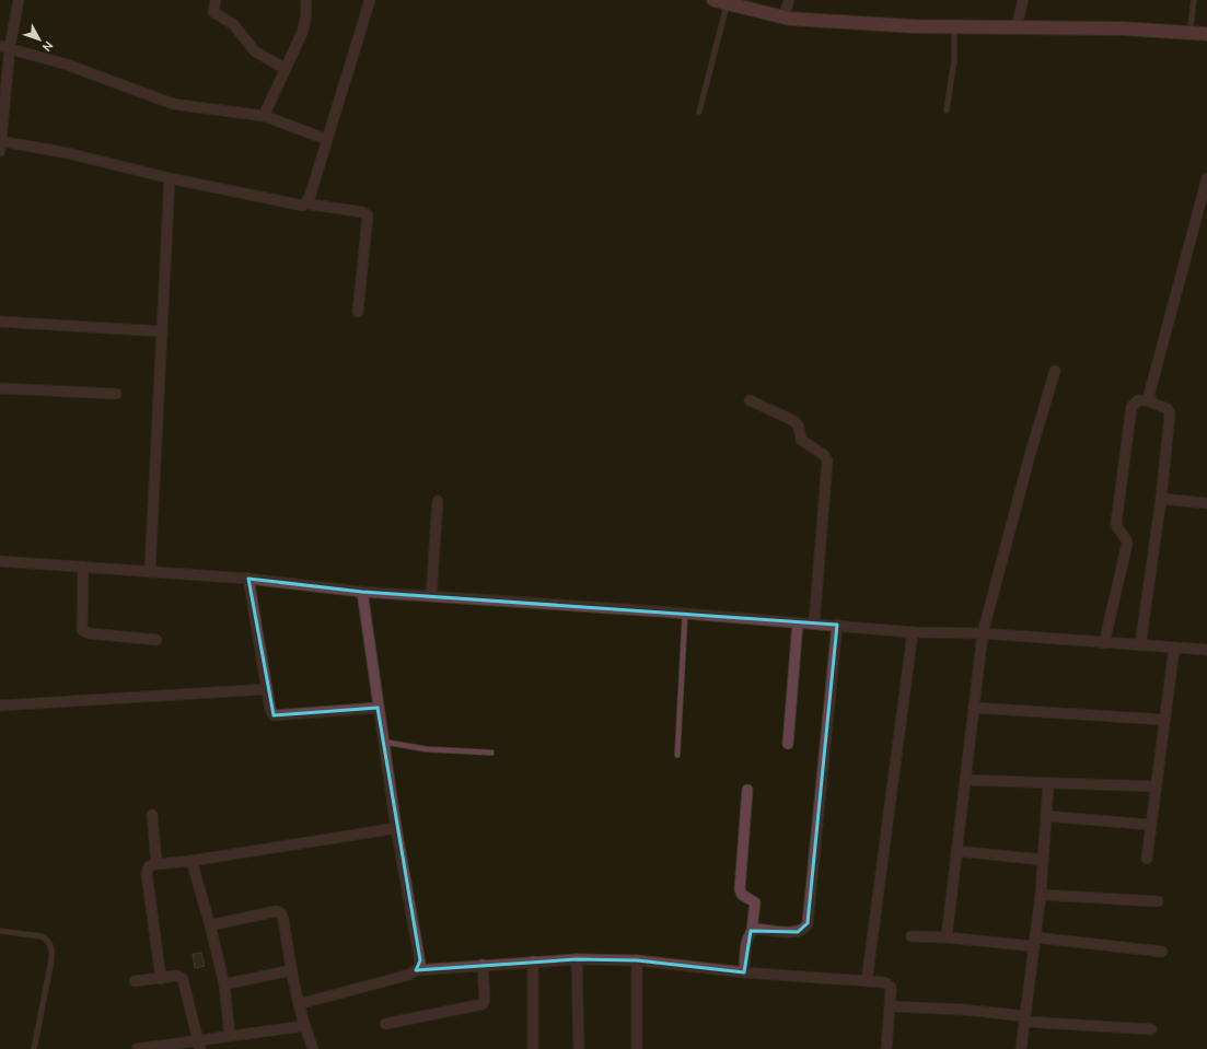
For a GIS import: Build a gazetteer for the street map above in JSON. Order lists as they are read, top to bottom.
{
  "north": "bottom right"
}
